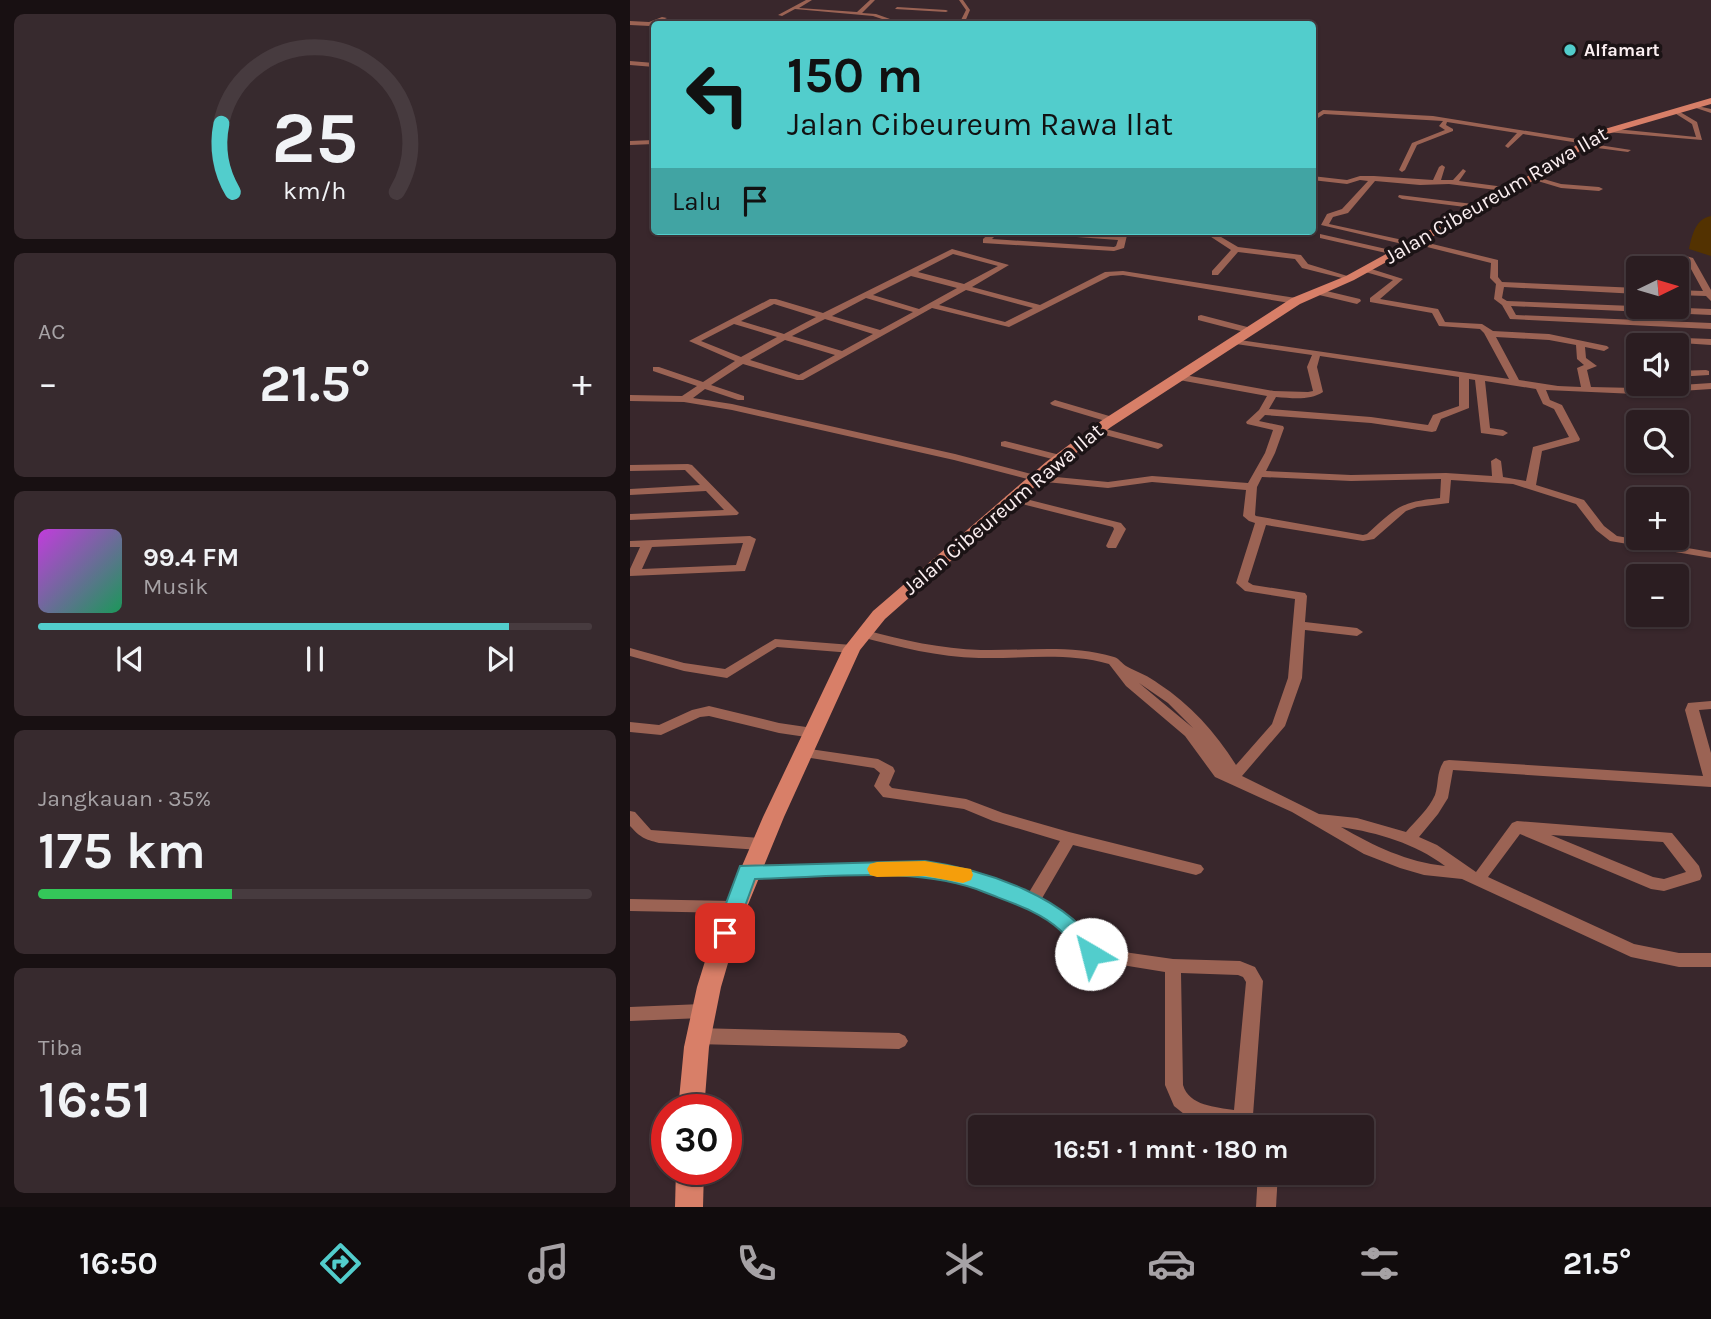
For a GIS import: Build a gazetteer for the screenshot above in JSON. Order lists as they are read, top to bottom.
{
  "streets": {
    "street": ["Jalan Cibeureum Rawa Ilat"]
  },
  "places": ["Alfamart"],
  "north": "right",
  "page": {
    "turn": ["150 m", "Jalan Cibeureum Rawa Ilat"],
    "then": "Lalu",
    "tile": [
      "AC",
      ["Jangkauan · 35%", "175 km"],
      ["Tiba", "16:51"]
    ],
    "map_buttons": ["+", "−"],
    "heat": ["−", "21.5°", "+"],
    "song": ["99.4 FM", "Musik"],
    "limit": "30",
    "trip": "16:51 · 1 mnt · 180 m",
    "tabs": ["16:50", "21.5°"],
    "gauge": ["25", "km/h"]
  }
}
